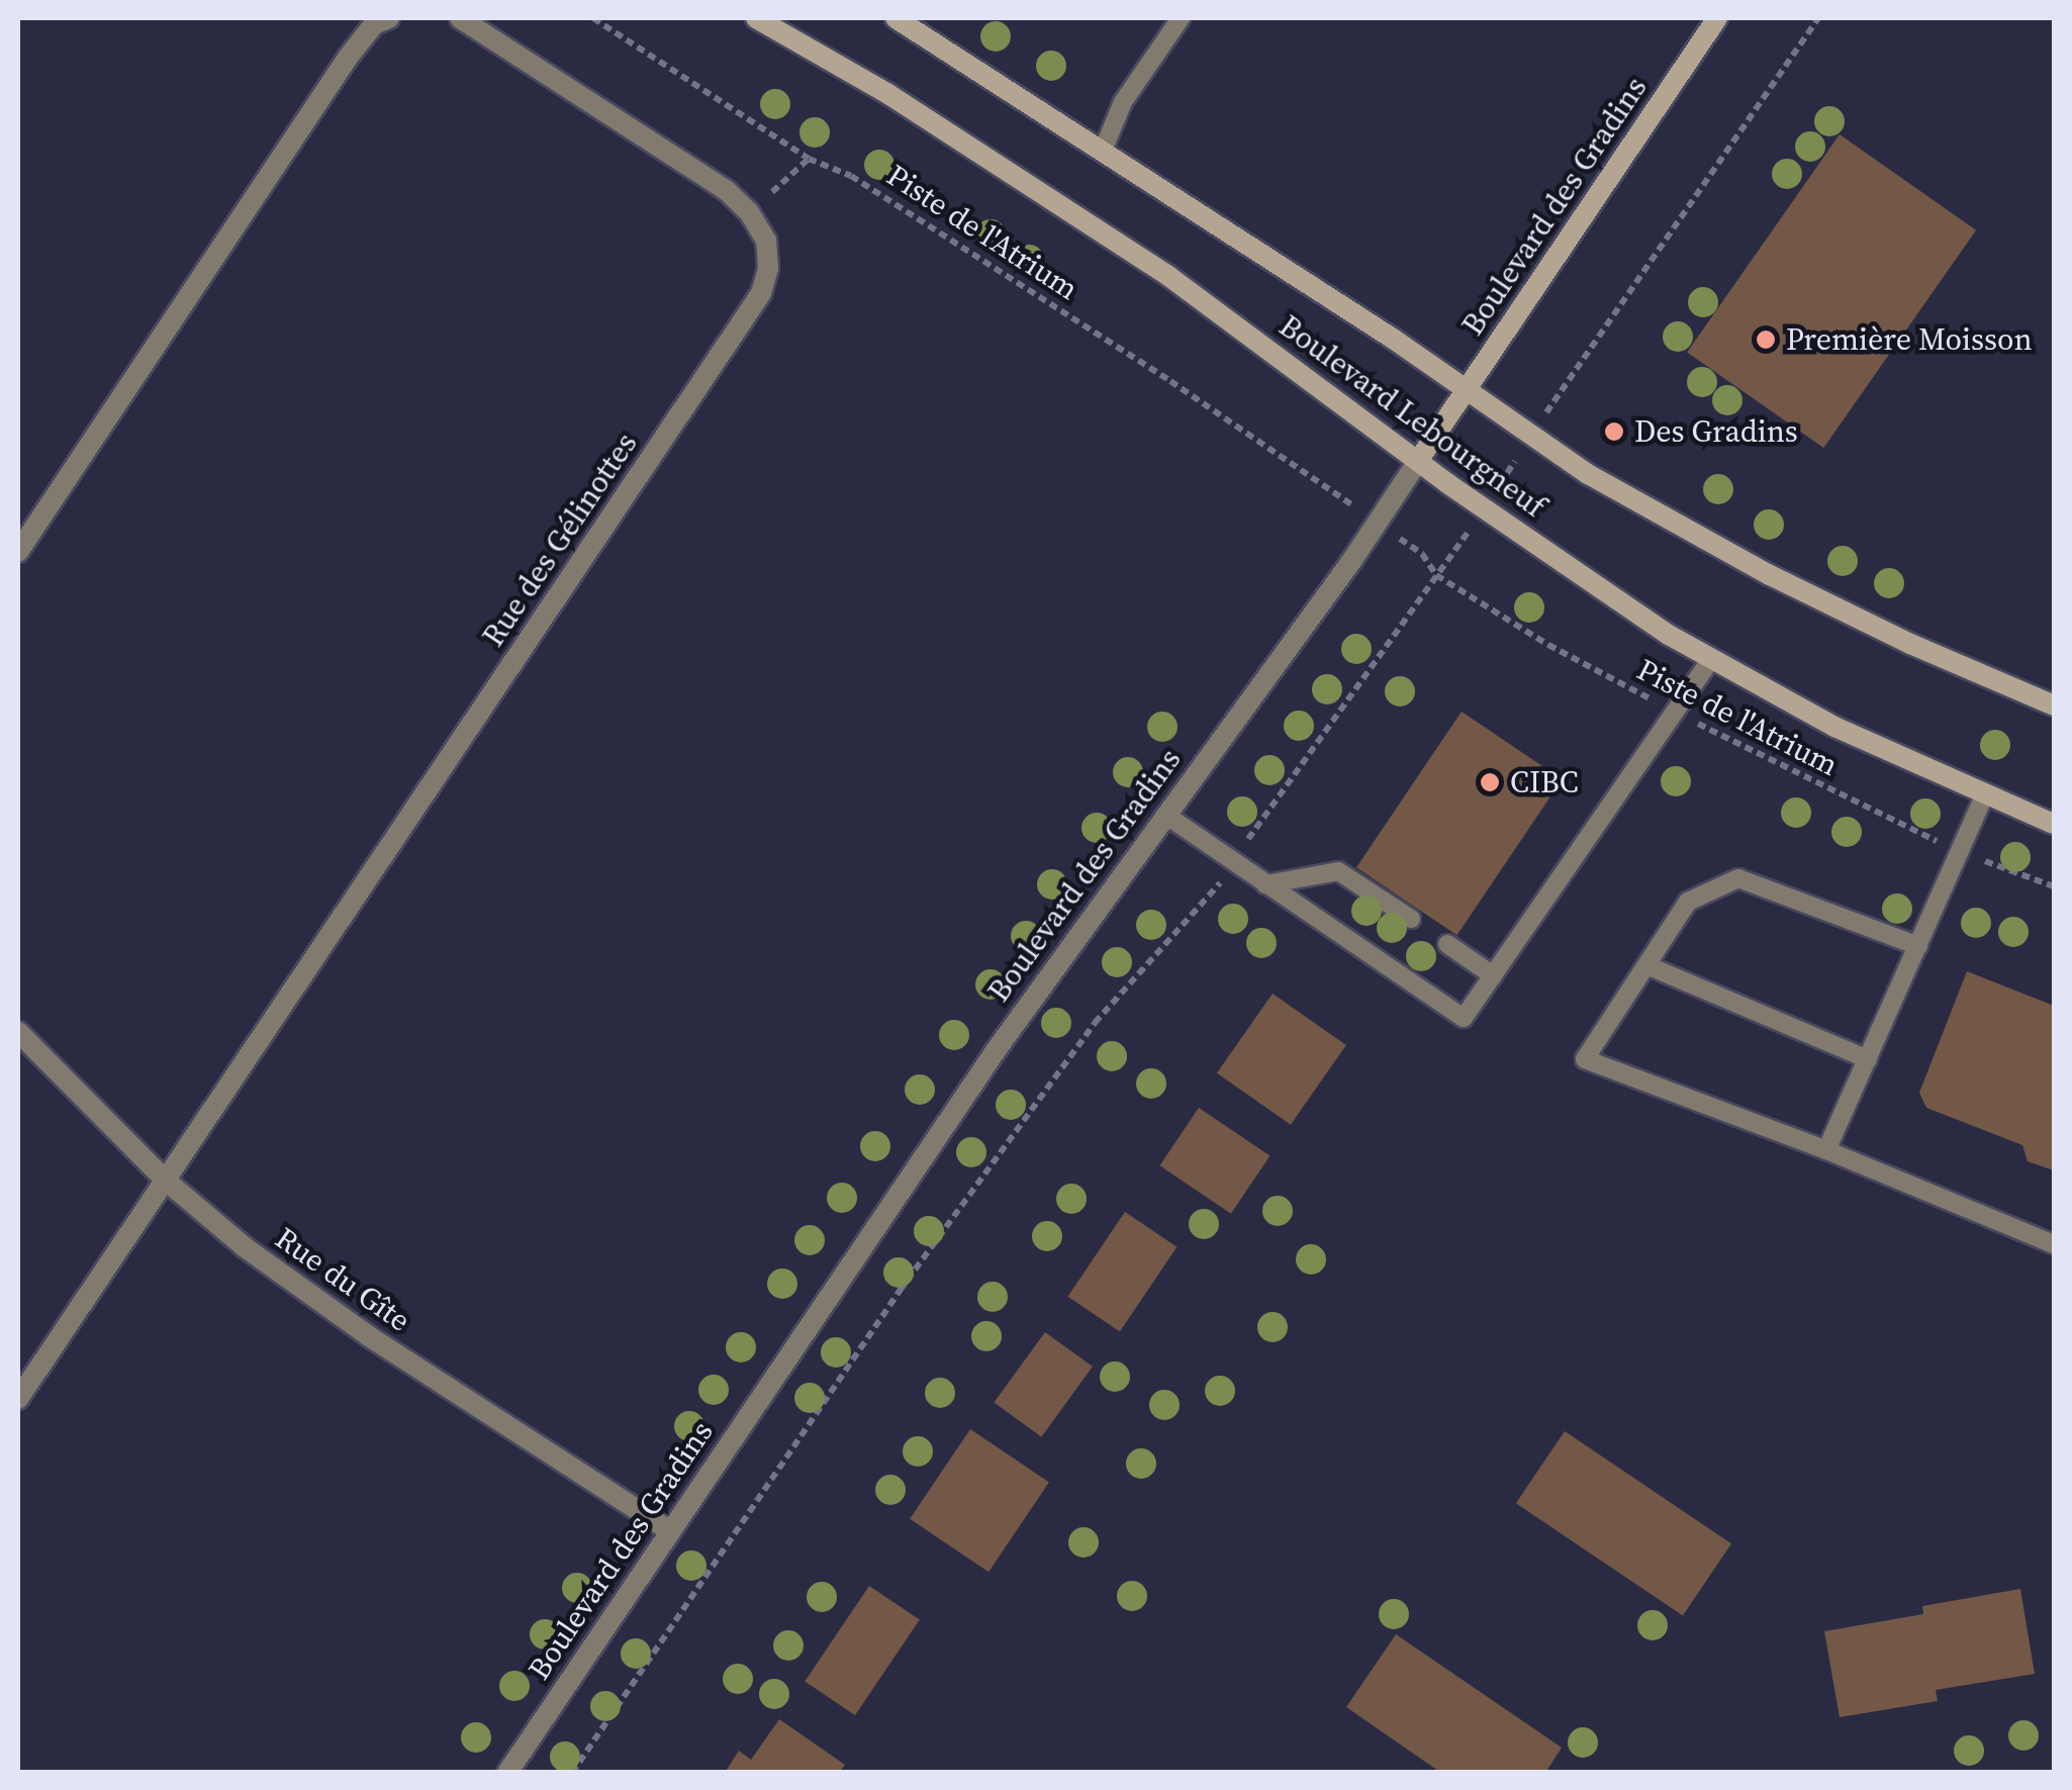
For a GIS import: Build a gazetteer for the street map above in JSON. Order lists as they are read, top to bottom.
{
  "streets": {
    "main road": ["Boulevard des Gradins", "Boulevard Lebourgneuf"],
    "street": ["Rue des Gélinottes", "Rue du Gîte"],
    "path": ["Piste de l'Atrium"]
  },
  "crossings": [
    ["Boulevard des Gradins", "Boulevard Lebourgneuf"],
    ["Boulevard des Gradins", "Rue du Gîte"],
    ["Rue des Gélinottes", "Rue du Gîte"]
  ],
  "places": ["Première Moisson", "Des Gradins", "CIBC"]
}
